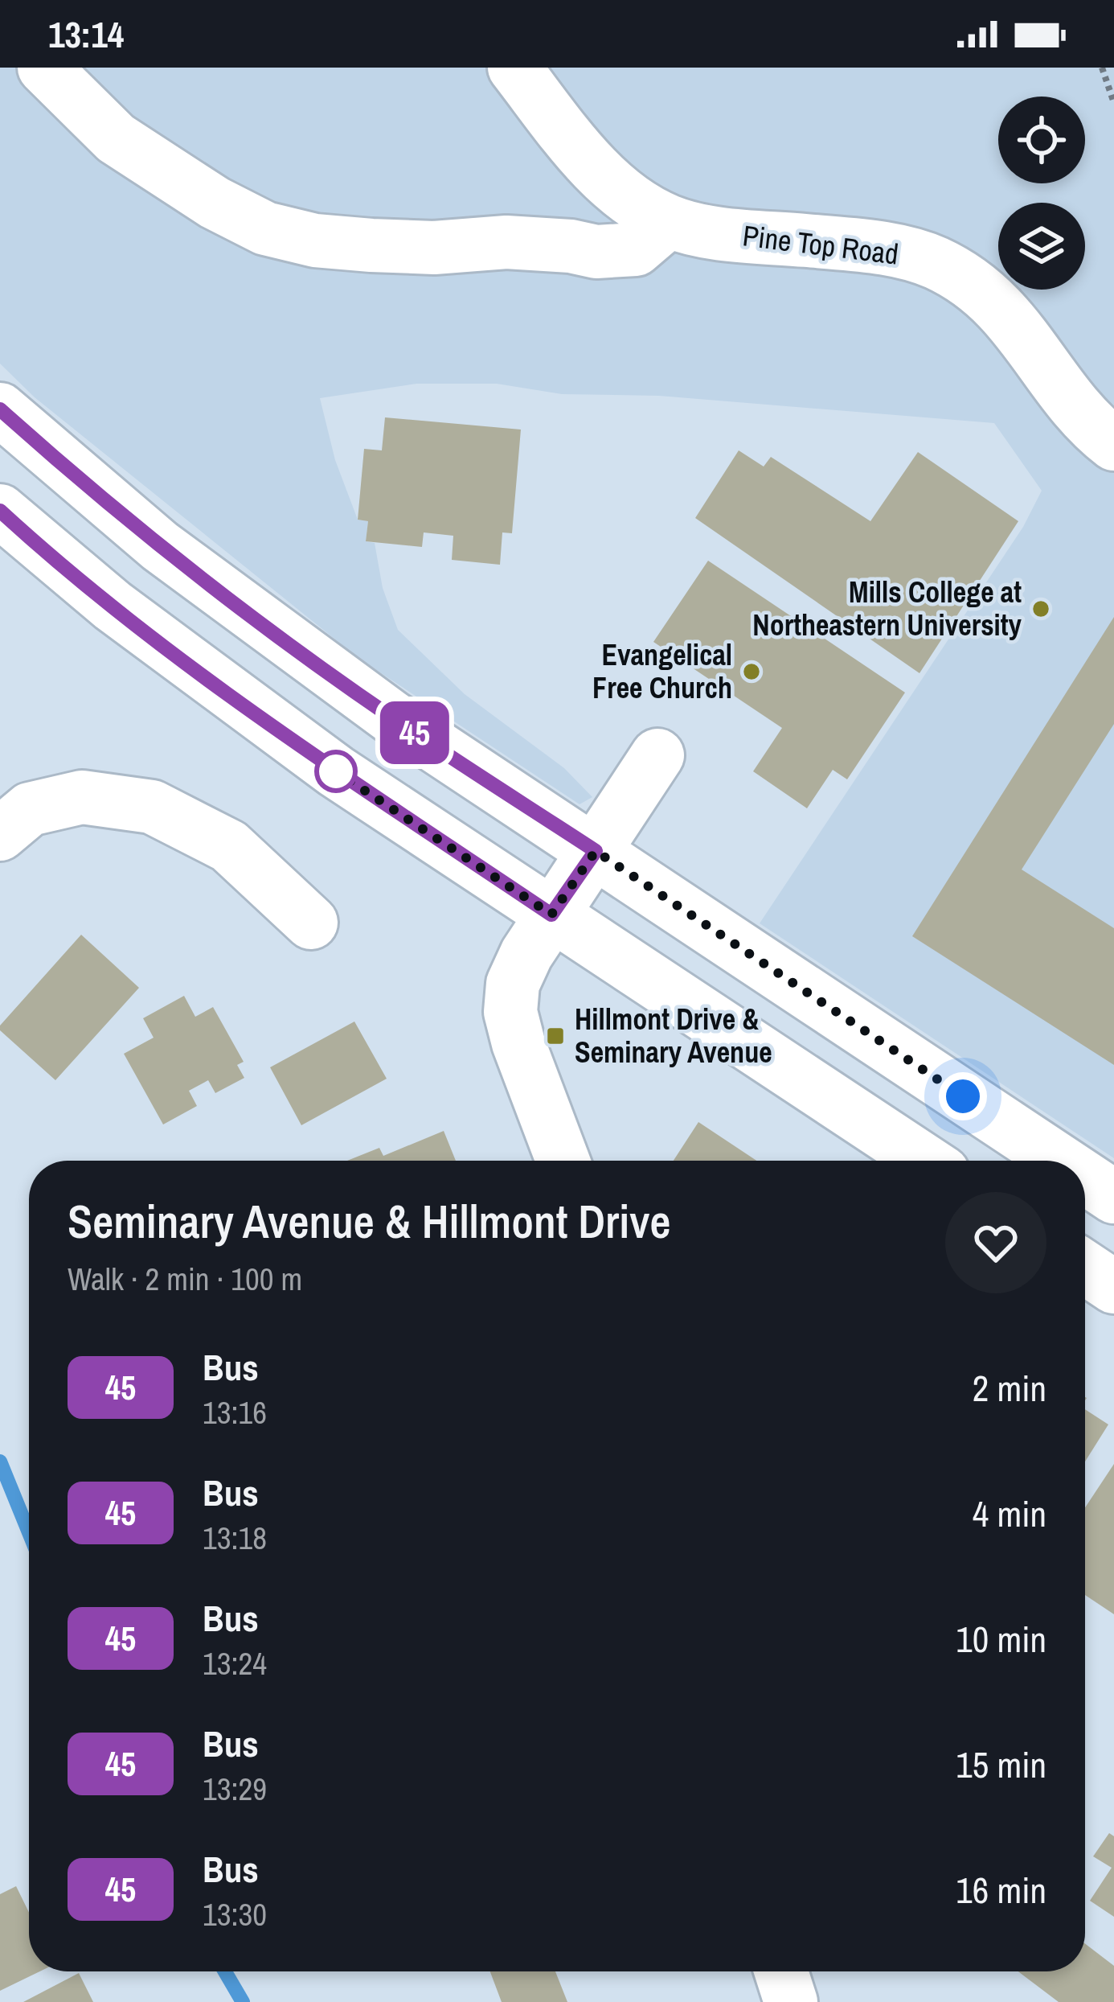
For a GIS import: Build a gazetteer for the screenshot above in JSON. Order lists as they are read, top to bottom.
{
  "streets": {
    "street": ["Pine Top Road"]
  },
  "places": {
    "other": ["Mills College at Northeastern University", "Evangelical Free Church"],
    "transit": ["Hillmont Drive & Seminary Avenue"]
  },
  "lines": ["bus line 45"],
  "page": {
    "status": "13:14",
    "on_map": "45",
    "heading": ["Seminary Avenue & Hillmont Drive", "Walk · 2 min · 100 m"],
    "list": [
      {
        "mark": "45",
        "name": "Bus",
        "note": "13:16",
        "value": "2 min"
      },
      {
        "mark": "45",
        "name": "Bus",
        "note": "13:18",
        "value": "4 min"
      },
      {
        "mark": "45",
        "name": "Bus",
        "note": "13:24",
        "value": "10 min"
      },
      {
        "mark": "45",
        "name": "Bus",
        "note": "13:29",
        "value": "15 min"
      },
      {
        "mark": "45",
        "name": "Bus",
        "note": "13:30",
        "value": "16 min"
      }
    ]
  }
}
